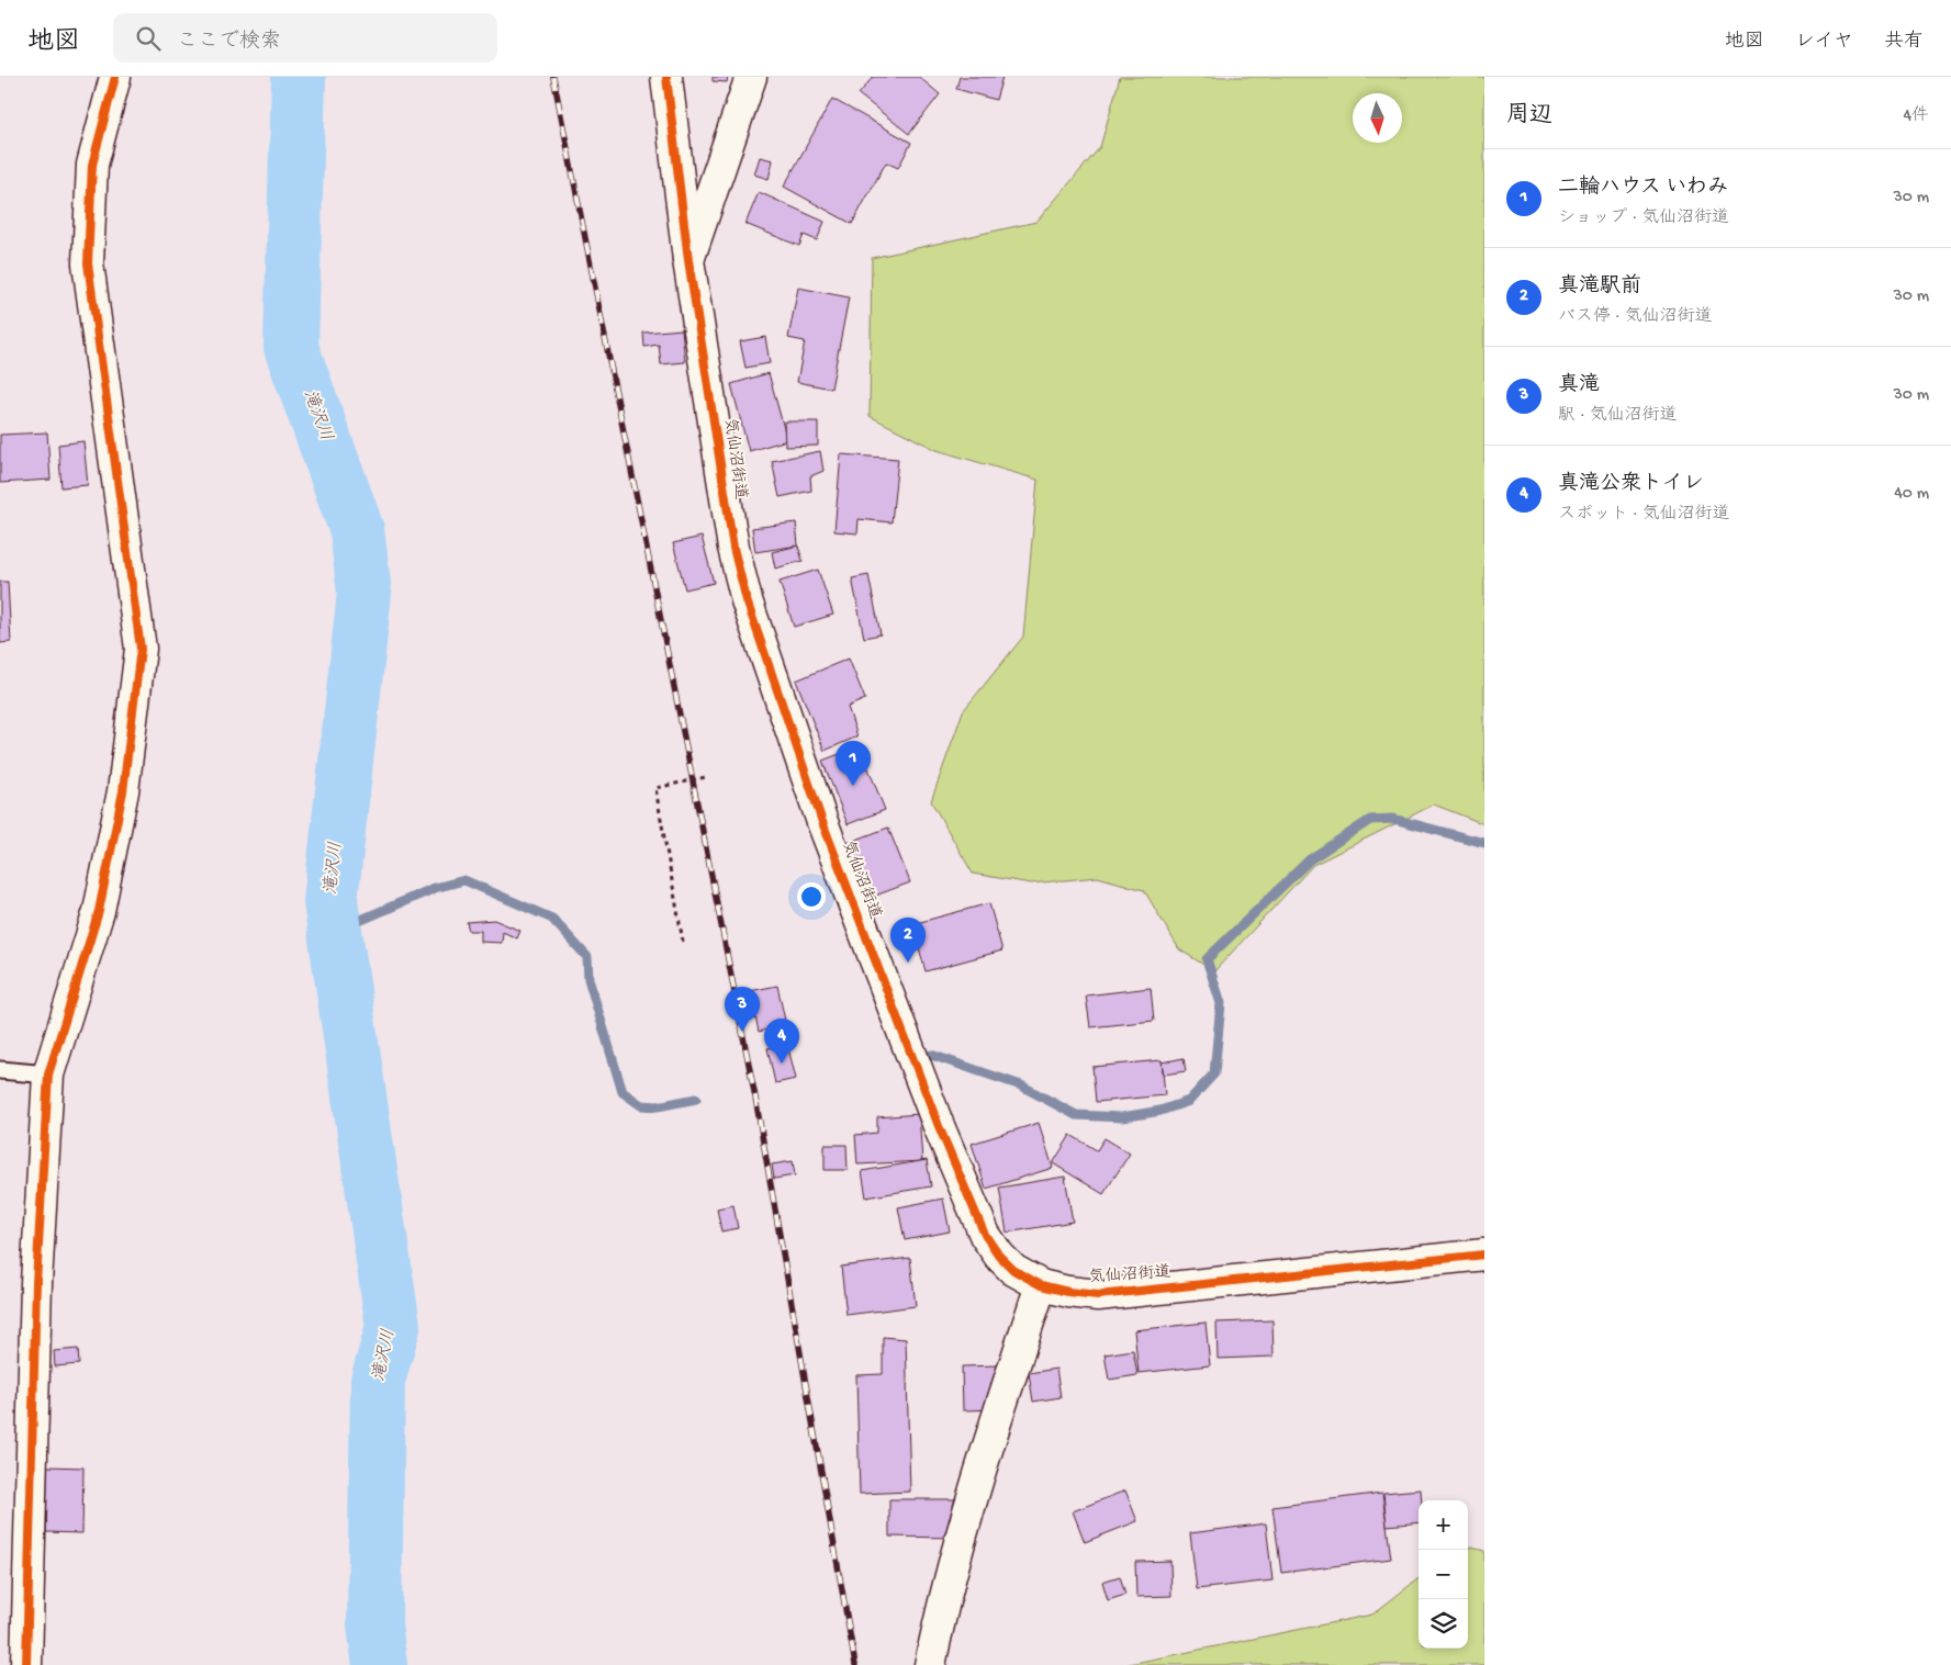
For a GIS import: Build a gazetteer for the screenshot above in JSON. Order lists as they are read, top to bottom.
{
  "streets": {
    "street": ["気仙沼街道"]
  },
  "water": ["滝沢川"],
  "north": "bottom",
  "page": {
    "header": "地図",
    "search": "ここで検索",
    "nav": ["地図", "レイヤ", "共有"],
    "heading": ["周辺", "4件"],
    "list": [
      {
        "mark": "1",
        "name": "二輪ハウス いわみ",
        "note": "ショップ · 気仙沼街道",
        "value": "30 m"
      },
      {
        "mark": "2",
        "name": "真滝駅前",
        "note": "バス停 · 気仙沼街道",
        "value": "30 m"
      },
      {
        "mark": "3",
        "name": "真滝",
        "note": "駅 · 気仙沼街道",
        "value": "30 m"
      },
      {
        "mark": "4",
        "name": "真滝公衆トイレ",
        "note": "スポット · 気仙沼街道",
        "value": "40 m"
      }
    ],
    "pins": [
      "1",
      "2",
      "3",
      "4"
    ],
    "map_buttons": ["+", "−"]
  }
}
